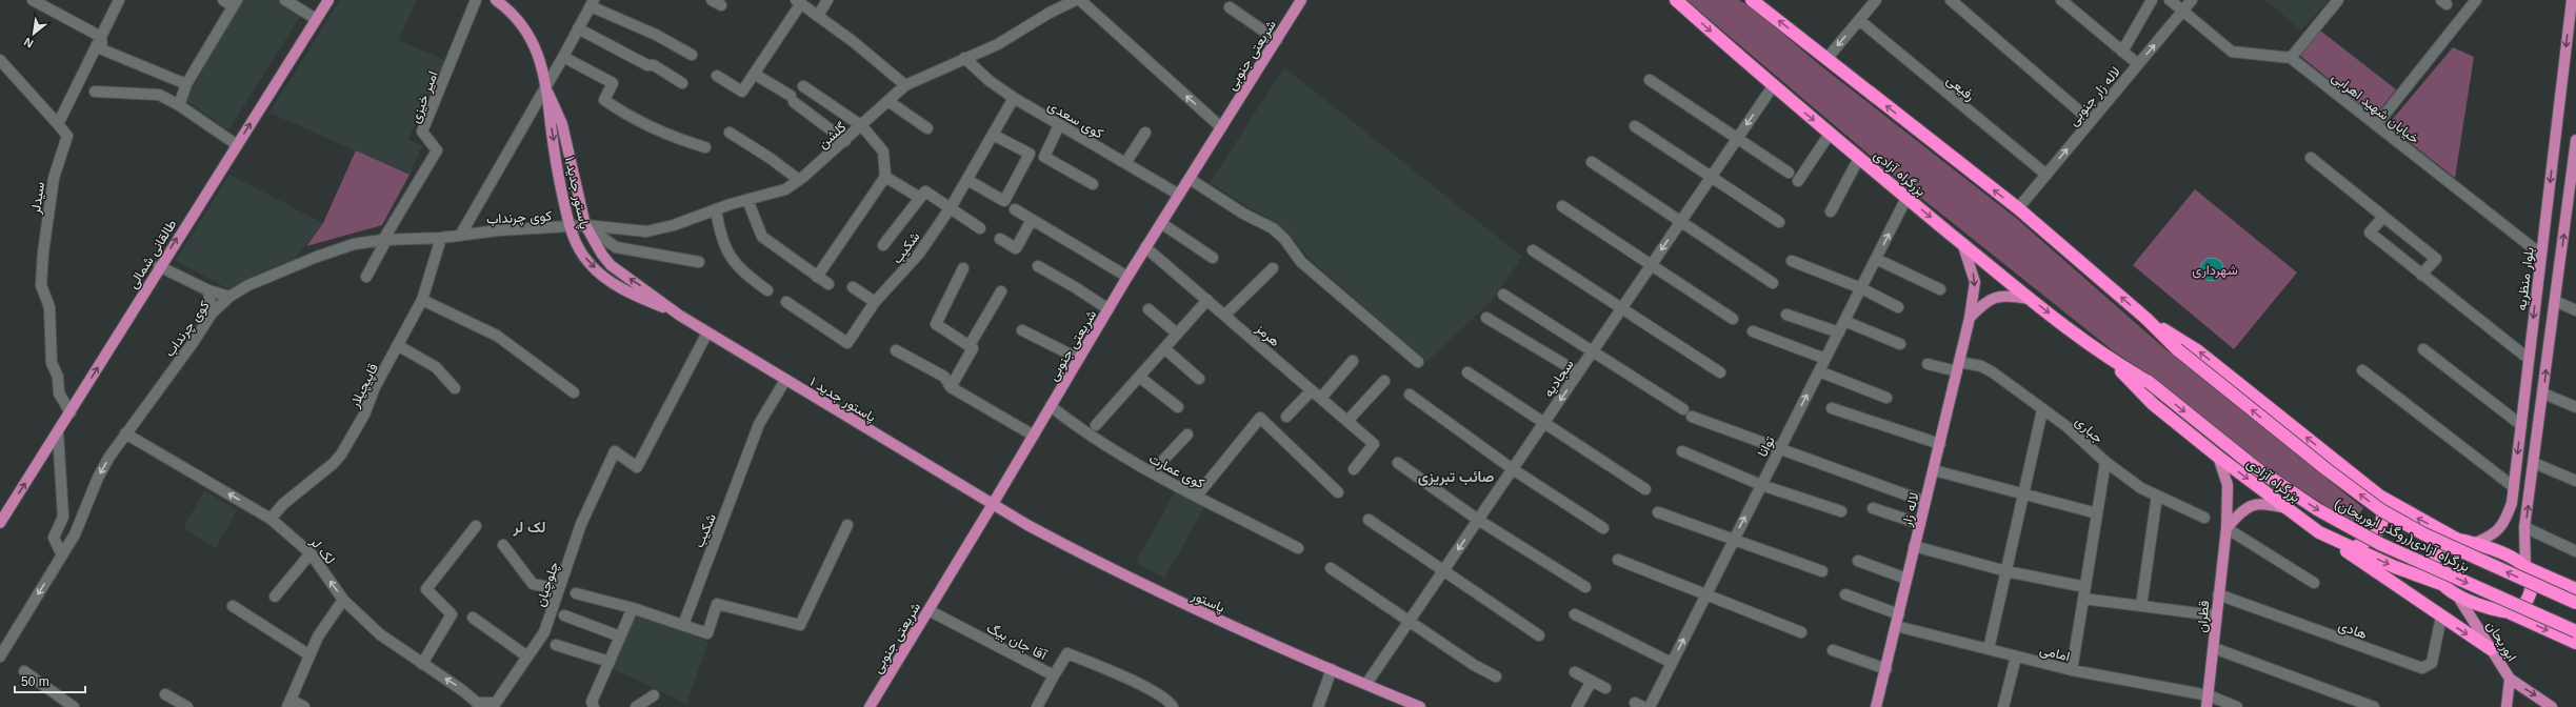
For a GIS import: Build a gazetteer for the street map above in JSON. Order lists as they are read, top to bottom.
{
  "streets": {
    "highway": ["بزرگراه آزادی", "بزرگراه آزادی(روگذر ابوریحان)"],
    "main road": [
      "شریعتی جنوبی",
      "پاستور جدید ۱",
      "طالقانی شمالی",
      "بلوار منظریه",
      "لاله زار",
      "پاستور",
      "قطران",
      "ابوریحان"
    ],
    "street": [
      "رفیعی",
      "لاله زار جنوبی",
      "امیر خیزی",
      "خیابان شهید اهرابی",
      "کوی سعدی",
      "گلشن",
      "سیدلر",
      "کوی چرنداب",
      "شکیب",
      "هرمز",
      "سجادیه",
      "قاپیچیلار",
      "جباری",
      "توانا",
      "کوی عمارت",
      "لک لر",
      "چلوچیان",
      "هادی",
      "آقا جان بیگ",
      "امامی"
    ]
  },
  "crossings": [
    ["شریعتی جنوبی", "کوی سعدی"],
    ["شریعتی جنوبی", "پاستور جدید ۱"],
    ["شریعتی جنوبی", "هرمز"],
    ["شریعتی جنوبی", "کوی عمارت"],
    ["شریعتی جنوبی", "پاستور"],
    ["شریعتی جنوبی", "آقا جان بیگ"],
    ["رفیعی", "لاله زار جنوبی"],
    ["امیر خیزی", "کوی چرنداب"],
    ["خیابان شهید اهرابی", "بلوار منظریه"],
    ["کوی سعدی", "گلشن"],
    ["کوی سعدی", "شکیب"],
    ["گلشن", "پاستور جدید ۱"],
    ["گلشن", "کوی چرنداب"],
    ["بزرگراه آزادی", "سجادیه"],
    ["بزرگراه آزادی", "توانا"],
    ["بزرگراه آزادی", "لاله زار"],
    ["بزرگراه آزادی", "بزرگراه آزادی(روگذر ابوریحان)"],
    ["بزرگراه آزادی", "قطران"],
    ["بزرگراه آزادی", "ابوریحان"],
    ["پاستور جدید ۱", "کوی چرنداب"],
    ["پاستور جدید ۱", "شکیب"],
    ["پاستور جدید ۱", "چلوچیان"],
    ["پاستور جدید ۱", "پاستور"],
    ["سیدلر", "طالقانی شمالی"],
    ["کوی چرنداب", "قاپیچیلار"],
    ["کوی چرنداب", "لک لر"],
    ["سجادیه", "پاستور"],
    ["قاپیچیلار", "لک لر"],
    ["جباری", "لاله زار"],
    ["لاله زار", "امامی"],
    ["لک لر", "چلوچیان"],
    ["قطران", "هادی"],
    ["قطران", "امامی"]
  ],
  "one_way": ["طالقانی شمالی", "توانا"],
  "districts": ["صائب تبریزی", "لک لر"],
  "parks": ["شهرداری"],
  "scale_bar": "50 m",
  "north": "bottom left"
}
